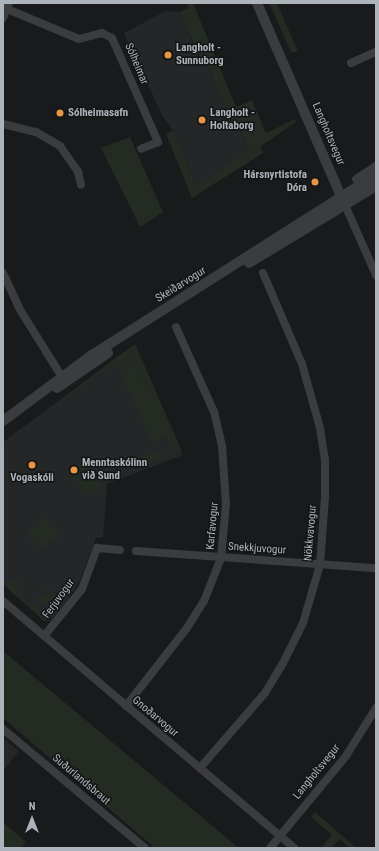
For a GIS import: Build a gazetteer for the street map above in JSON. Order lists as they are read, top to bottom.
{
  "streets": {
    "street": [
      "Sólheimar",
      "Langholtsvegur",
      "Skeiðarvogur",
      "Karfavogur",
      "Nökkvavogur",
      "Snekkjuvogur",
      "Ferjuvogur",
      "Gnoðarvogur",
      "Suðurlandsbraut"
    ]
  },
  "crossings": [
    ["Langholtsvegur", "Skeiðarvogur"],
    ["Langholtsvegur", "Gnoðarvogur"],
    ["Karfavogur", "Snekkjuvogur"],
    ["Karfavogur", "Gnoðarvogur"],
    ["Nökkvavogur", "Snekkjuvogur"],
    ["Nökkvavogur", "Gnoðarvogur"],
    ["Ferjuvogur", "Gnoðarvogur"]
  ],
  "places": [
    "Langholt - Sunnuborg",
    "Sólheimasafn",
    "Langholt - Holtaborg",
    "Hársnyrtistofa Dóra",
    "Vogaskóli",
    "Menntaskólinn við Sund"
  ],
  "north": "top"
}
